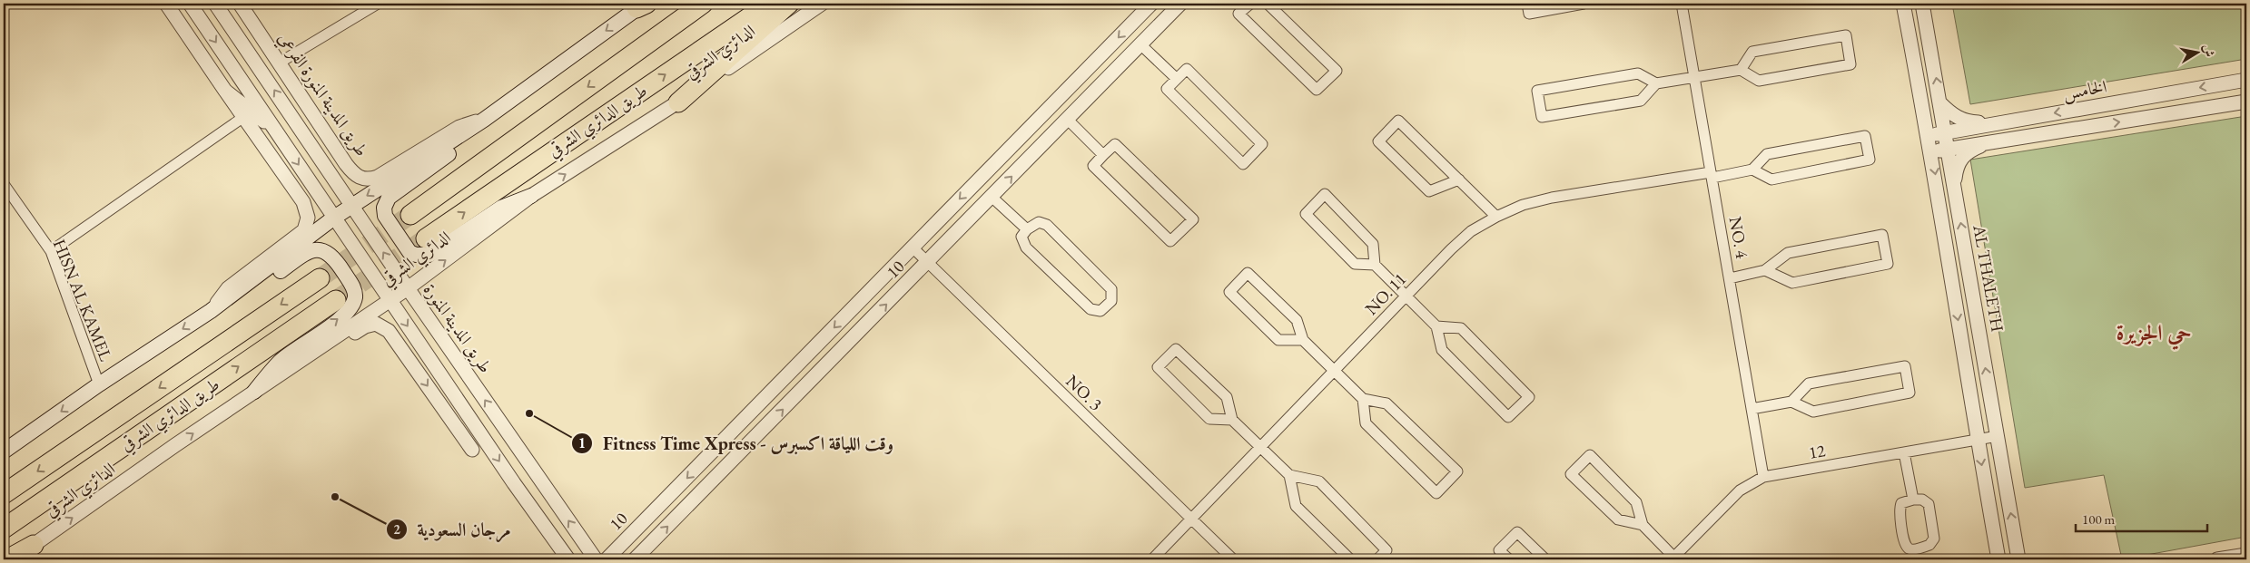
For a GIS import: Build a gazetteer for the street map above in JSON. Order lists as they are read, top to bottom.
{
  "streets": {
    "highway": ["طريق الدائري الشرقي"],
    "street": [
      "الدائري الشرقي",
      "الخامس",
      "طريق المدينة المنورة الفرعي",
      "NO. 4",
      "10",
      "AL THALETH",
      "NO. 11",
      "HISN AL KAMEL",
      "طريق المدينة المنورة",
      "NO. 3",
      "12"
    ]
  },
  "crossings": [
    ["الدائري الشرقي", "طريق المدينة المنورة"],
    ["الخامس", "AL THALETH"],
    ["NO. 4", "NO. 11"],
    ["NO. 4", "12"],
    ["10", "NO. 3"],
    ["AL THALETH", "12"],
    ["NO. 11", "NO. 3"]
  ],
  "one_way": ["الدائري الشرقي"],
  "districts": ["حي الجزيرة"],
  "places": ["Fitness Time Xpress - وقت اللياقة اكسبرس", "مرجان السعودية"],
  "scale_bar": "100 m",
  "north": "right"
}
